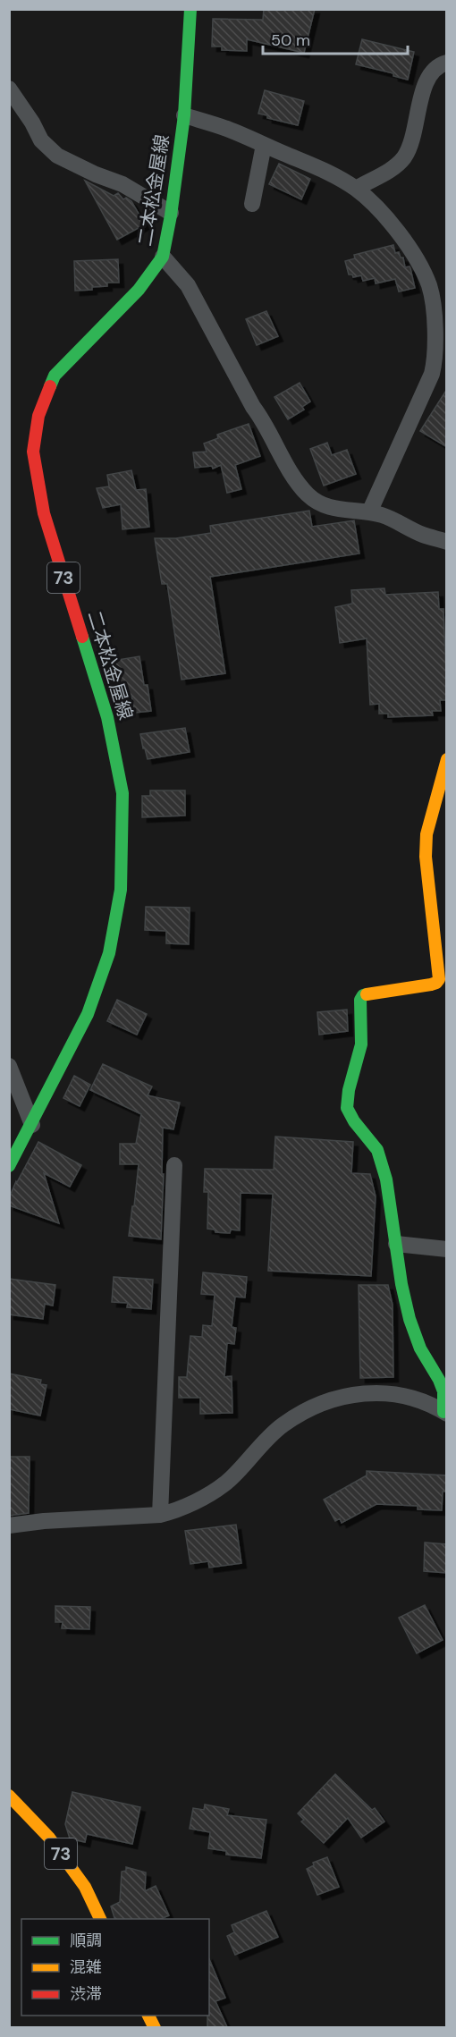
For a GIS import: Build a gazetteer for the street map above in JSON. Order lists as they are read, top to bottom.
{
  "streets": {
    "main road": ["二本松金屋線", "73"]
  },
  "legend": ["順調", "混雑", "渋滞"],
  "scale_bar": "50 m"
}
